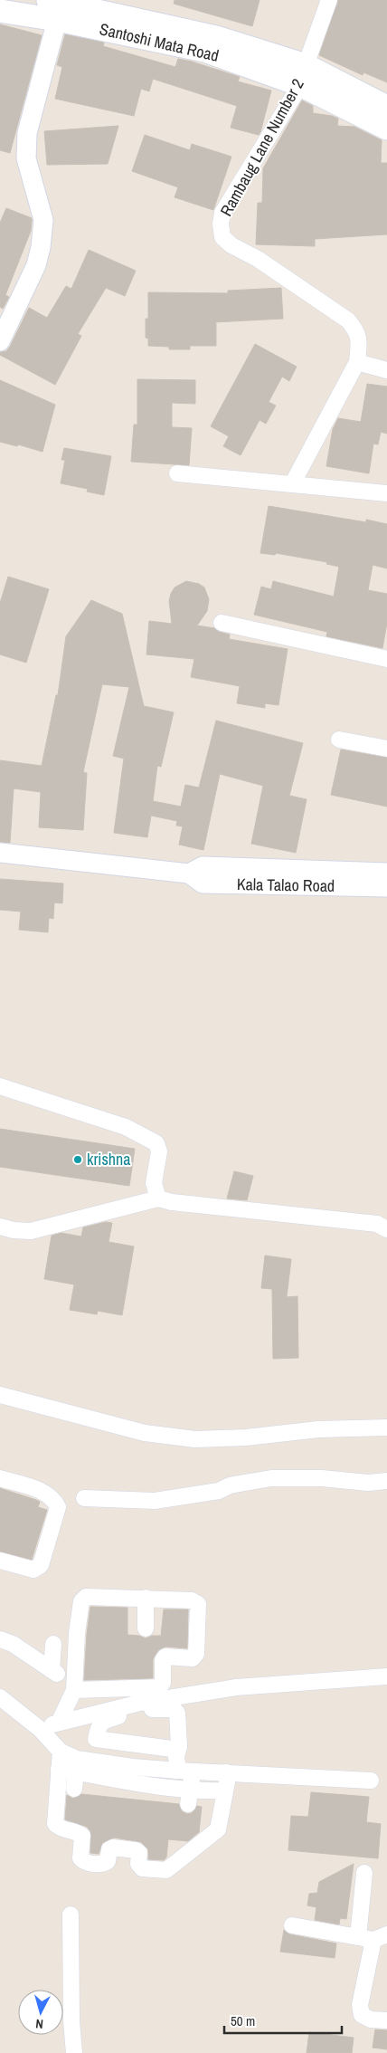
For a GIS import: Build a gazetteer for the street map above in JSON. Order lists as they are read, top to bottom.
{
  "streets": {
    "main road": ["Santoshi Mata Road"],
    "street": ["Rambaug Lane Number 2", "Kala Talao Road"]
  },
  "crossings": [
    ["Santoshi Mata Road", "Rambaug Lane Number 2"]
  ],
  "places": ["krishna"],
  "scale_bar": "50 m",
  "north": "bottom"
}
